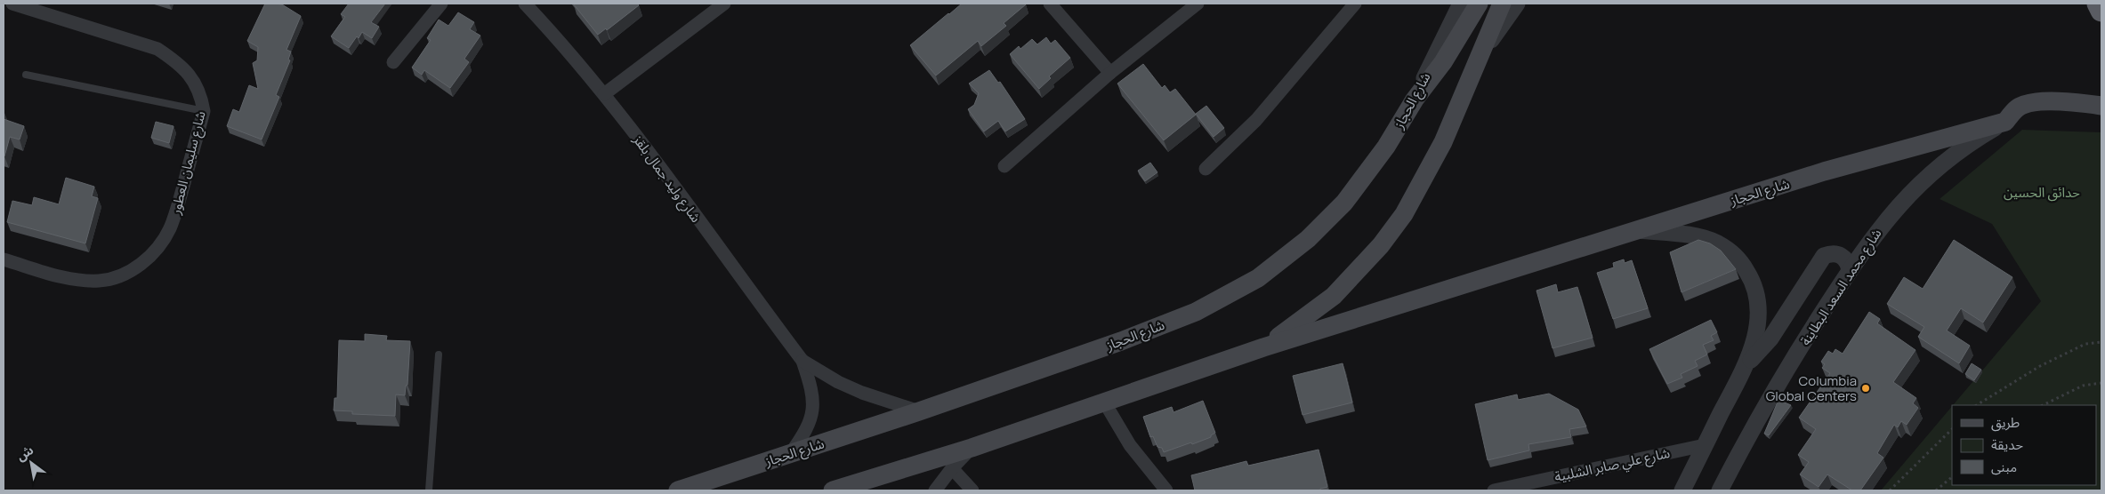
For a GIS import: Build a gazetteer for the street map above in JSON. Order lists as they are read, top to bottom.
{
  "streets": {
    "main road": ["شارع الحجاز"],
    "street": [
      "شارع سليمان العطور",
      "شارع وليد جمال بلقز",
      "شارع محمد السعد البطاينة",
      "شارع علي صابر الشلبية"
    ]
  },
  "crossings": [
    ["شارع الحجاز", "شارع وليد جمال بلقز"],
    ["شارع الحجاز", "شارع محمد السعد البطاينة"]
  ],
  "parks": ["حدائق الحسين"],
  "places": ["Columbia Global Centers"],
  "legend": ["طريق", "حديقة", "مبنى"],
  "north": "top left"
}
